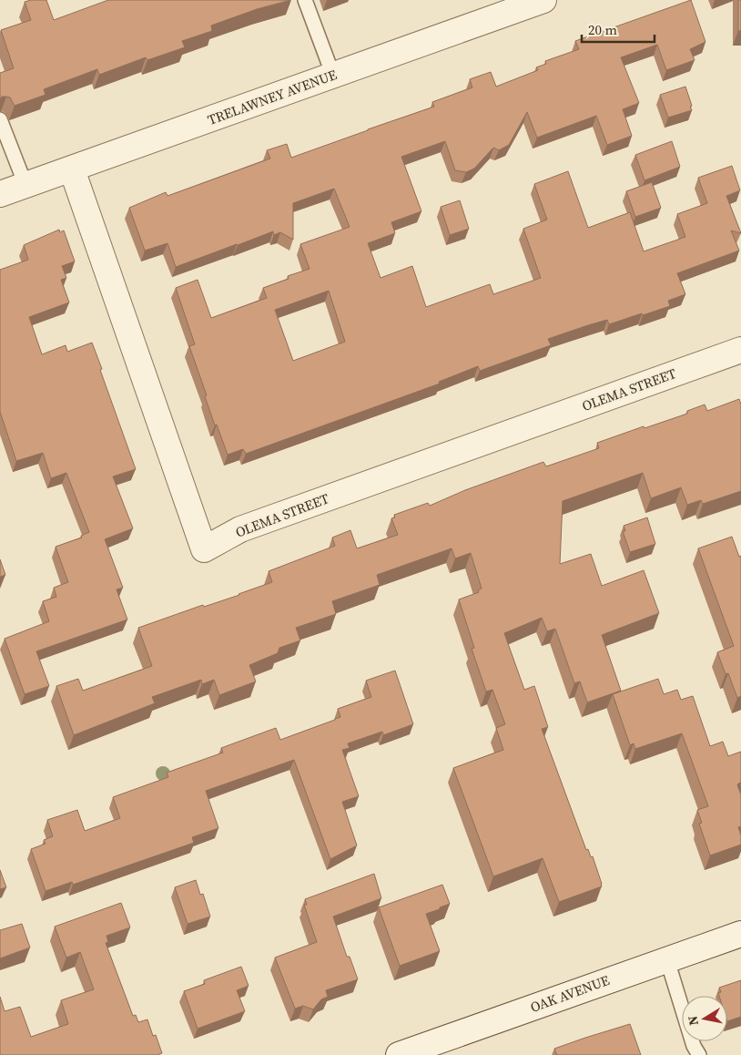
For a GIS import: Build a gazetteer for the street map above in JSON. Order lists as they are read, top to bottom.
{
  "streets": {
    "street": ["TRELAWNEY AVENUE", "OLEMA STREET", "OAK AVENUE"]
  },
  "crossings": [
    ["TRELAWNEY AVENUE", "OLEMA STREET"]
  ],
  "scale_bar": "20 m",
  "north": "left"
}
